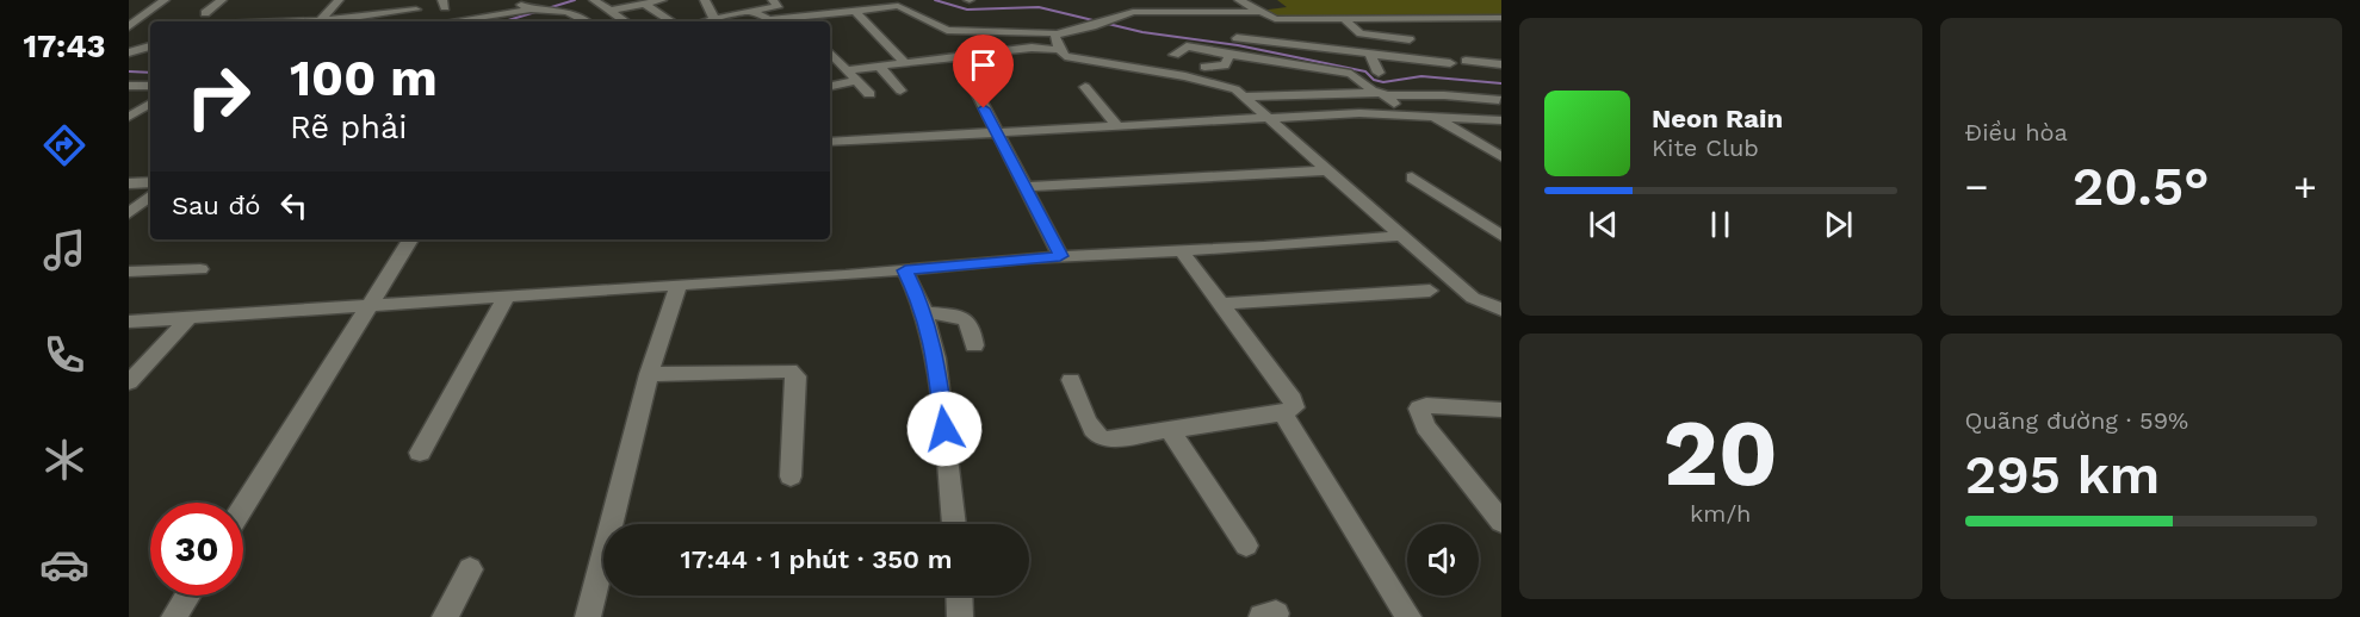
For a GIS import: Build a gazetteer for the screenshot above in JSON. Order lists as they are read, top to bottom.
{
  "page": {
    "tabs": "17:43",
    "tile": [
      "Điều hòa",
      ["20", "km/h"],
      ["Quãng đường · 59%", "295 km"]
    ],
    "turn": ["100 m", "Rẽ phải"],
    "song": ["Neon Rain", "Kite Club"],
    "heat": ["−", "20.5°", "+"],
    "then": "Sau đó",
    "limit": "30",
    "trip": "17:44 · 1 phút · 350 m"
  }
}
